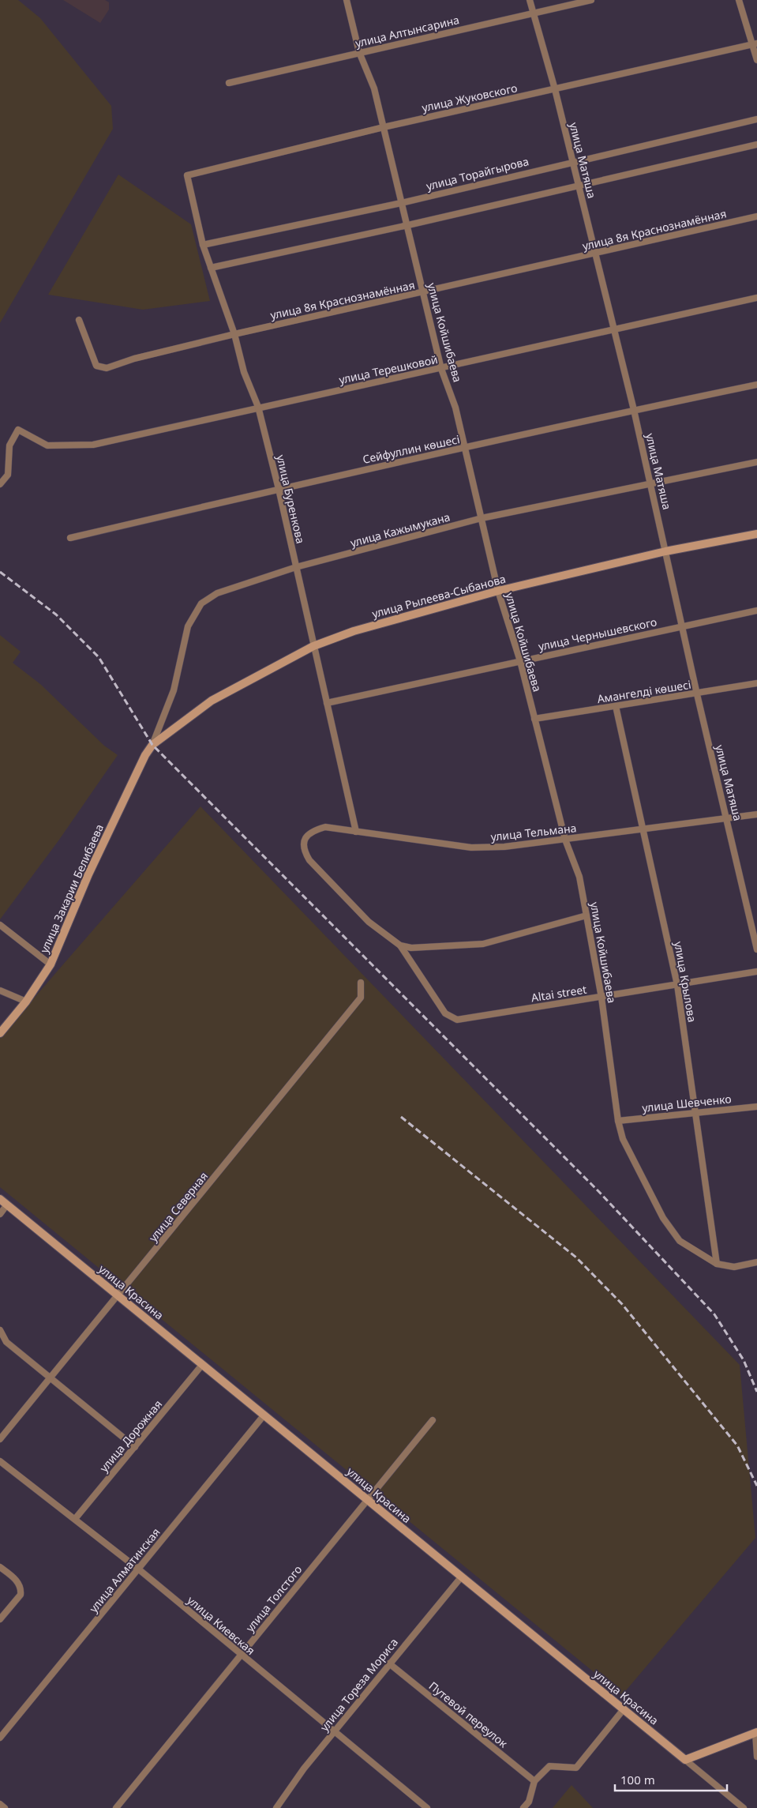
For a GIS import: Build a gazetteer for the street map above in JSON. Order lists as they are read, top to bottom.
{
  "streets": {
    "street": [
      "улица Алтынсарина",
      "улица Жуковского",
      "улица Матяша",
      "улица Торайгырова",
      "улица 8я Краснознамённая",
      "улица Койшибаева",
      "улица Терешковой",
      "Сейфуллин көшесі",
      "улица Буренкова",
      "улица Кажымукана",
      "улица Рылеева-Сыбанова",
      "улица Чернышевского",
      "Амангелді көшесі",
      "улица Тельмана",
      "улица Закарии Белибаева",
      "улица Крылова",
      "Altai street",
      "улица Шевченко",
      "улица Северная",
      "улица Красина",
      "улица Дорожная",
      "улица Алматинская",
      "улица Толстого",
      "улица Киевская",
      "улица Тореза Мориса",
      "Путевой переулок"
    ]
  },
  "crossings": [
    ["улица Алтынсарина", "улица Матяша"],
    ["улица Алтынсарина", "улица Койшибаева"],
    ["улица Жуковского", "улица Матяша"],
    ["улица Жуковского", "улица Койшибаева"],
    ["улица Жуковского", "улица Буренкова"],
    ["улица Матяша", "улица Торайгырова"],
    ["улица Матяша", "улица 8я Краснознамённая"],
    ["улица Матяша", "улица Терешковой"],
    ["улица Матяша", "Сейфуллин көшесі"],
    ["улица Матяша", "улица Кажымукана"],
    ["улица Матяша", "улица Рылеева-Сыбанова"],
    ["улица Матяша", "улица Чернышевского"],
    ["улица Матяша", "Амангелді көшесі"],
    ["улица Матяша", "улица Тельмана"],
    ["улица Торайгырова", "улица Койшибаева"],
    ["улица Торайгырова", "улица Буренкова"],
    ["улица 8я Краснознамённая", "улица Койшибаева"],
    ["улица 8я Краснознамённая", "улица Буренкова"],
    ["улица Койшибаева", "улица Терешковой"],
    ["улица Койшибаева", "Сейфуллин көшесі"],
    ["улица Койшибаева", "улица Кажымукана"],
    ["улица Койшибаева", "улица Рылеева-Сыбанова"],
    ["улица Койшибаева", "улица Чернышевского"],
    ["улица Койшибаева", "Амангелді көшесі"],
    ["улица Койшибаева", "улица Тельмана"],
    ["улица Койшибаева", "улица Крылова"],
    ["улица Койшибаева", "Altai street"],
    ["улица Койшибаева", "улица Шевченко"],
    ["улица Терешковой", "улица Буренкова"],
    ["Сейфуллин көшесі", "улица Буренкова"],
    ["улица Буренкова", "улица Кажымукана"],
    ["улица Буренкова", "улица Рылеева-Сыбанова"],
    ["улица Буренкова", "улица Чернышевского"],
    ["улица Буренкова", "улица Тельмана"],
    ["улица Кажымукана", "улица Рылеева-Сыбанова"],
    ["улица Кажымукана", "улица Закарии Белибаева"],
    ["улица Рылеева-Сыбанова", "улица Закарии Белибаева"],
    ["Амангелді көшесі", "улица Крылова"],
    ["улица Тельмана", "улица Крылова"],
    ["улица Тельмана", "Altai street"],
    ["улица Крылова", "Altai street"],
    ["улица Крылова", "улица Шевченко"],
    ["улица Северная", "улица Красина"],
    ["улица Красина", "улица Дорожная"],
    ["улица Красина", "улица Алматинская"],
    ["улица Красина", "улица Толстого"],
    ["улица Красина", "улица Тореза Мориса"],
    ["улица Дорожная", "улица Киевская"],
    ["улица Алматинская", "улица Киевская"],
    ["улица Толстого", "улица Киевская"],
    ["улица Киевская", "улица Тореза Мориса"],
    ["улица Тореза Мориса", "Путевой переулок"]
  ],
  "scale_bar": "100 m"
}
